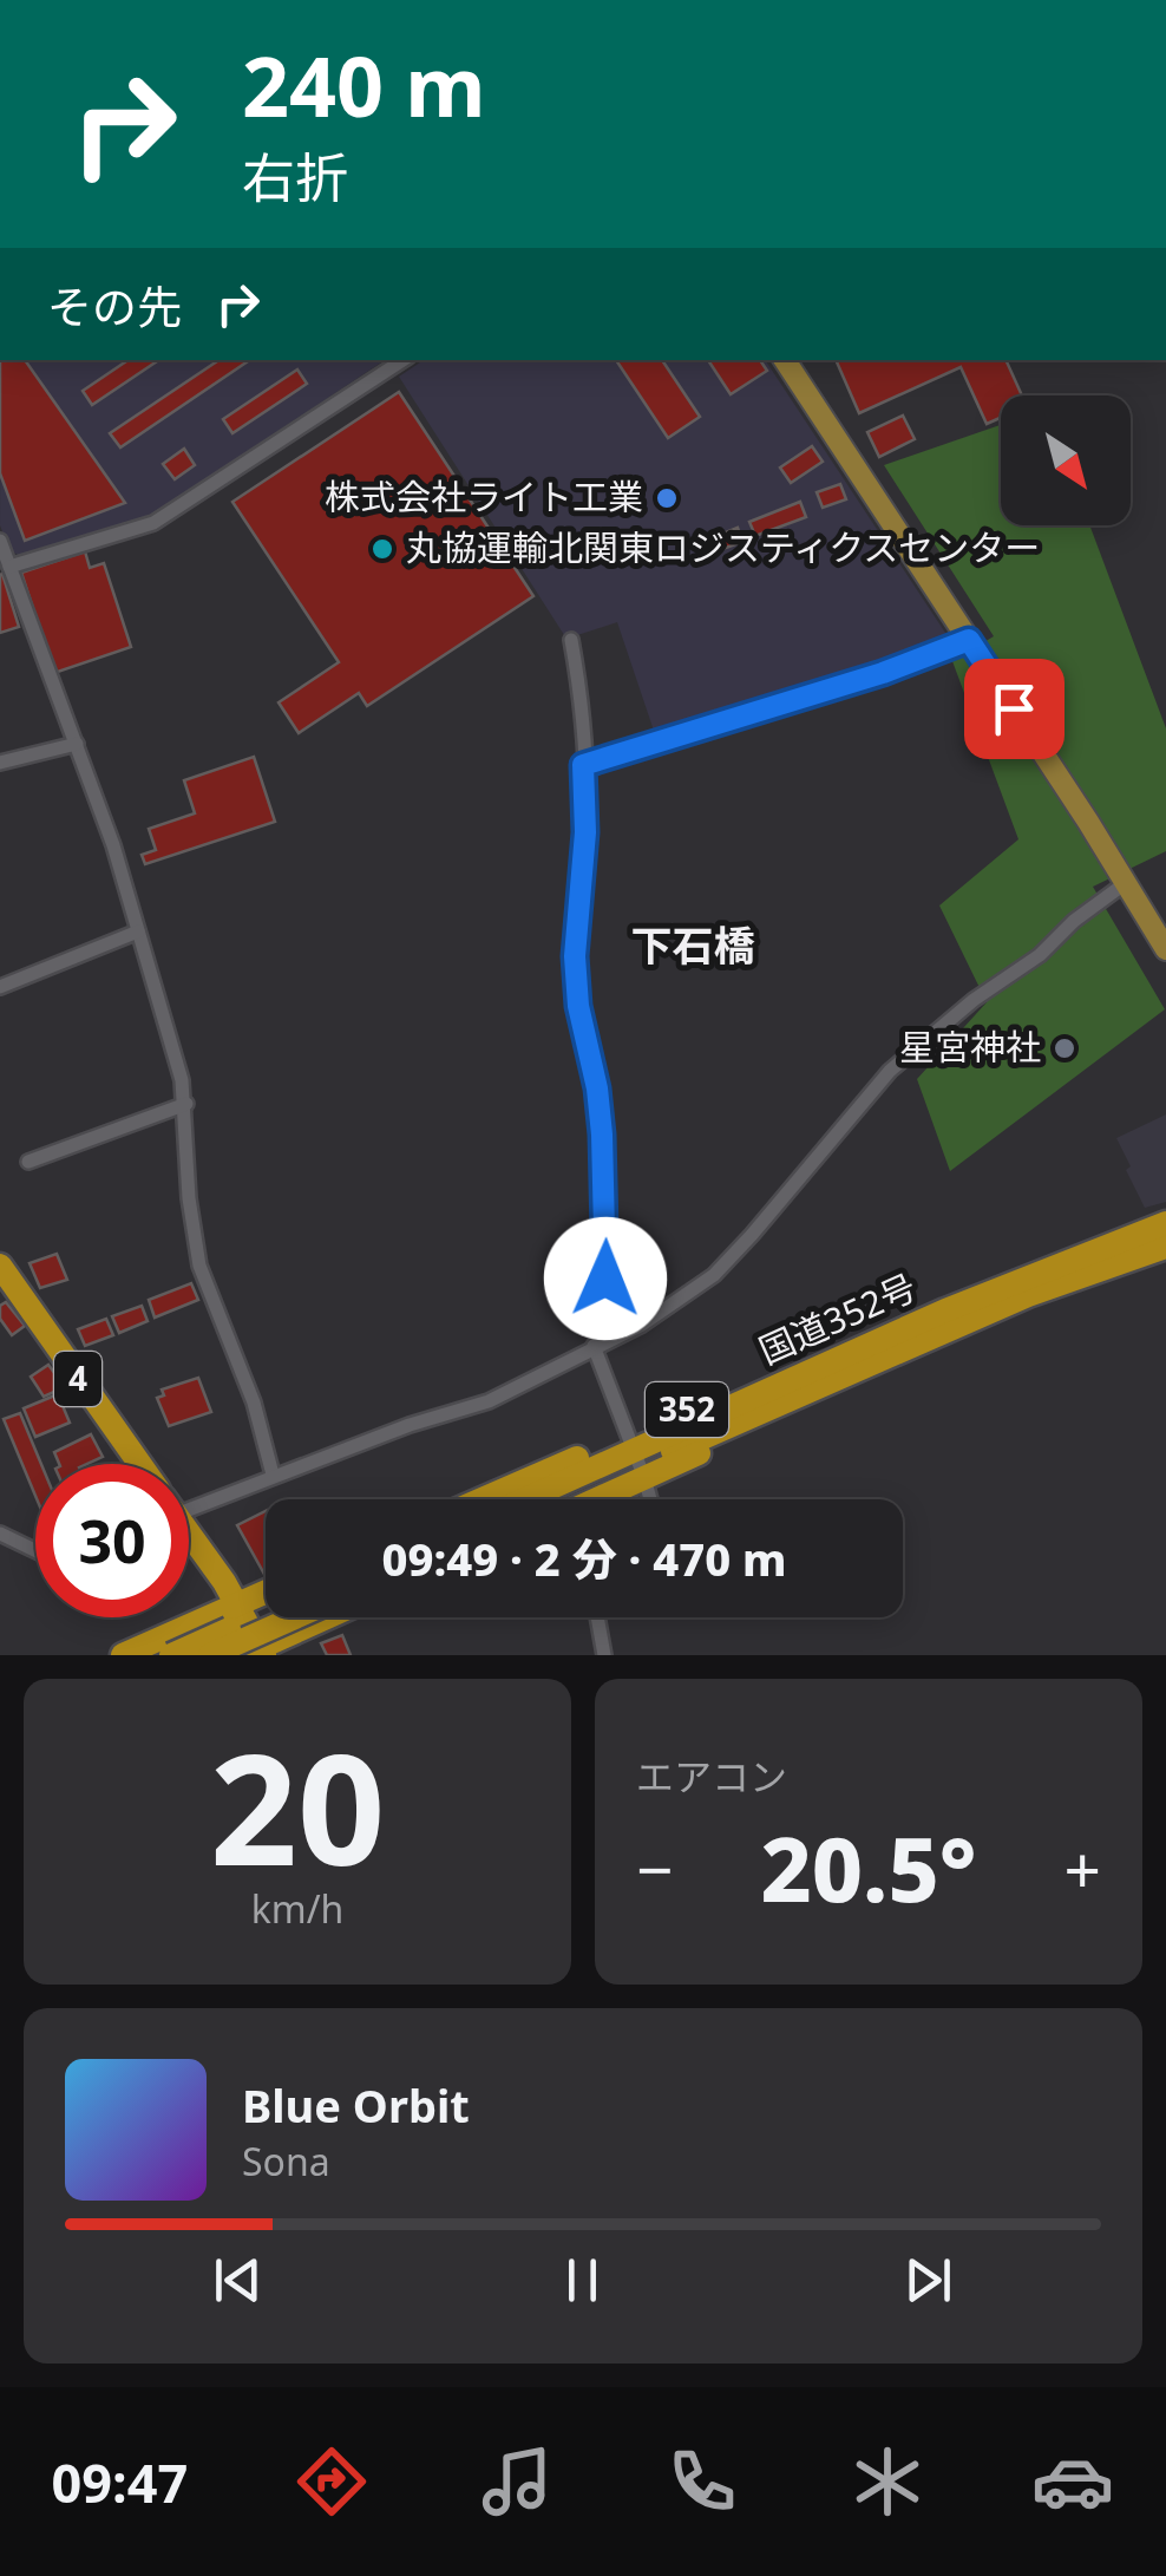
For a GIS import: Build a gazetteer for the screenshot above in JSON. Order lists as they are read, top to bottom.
{
  "streets": {
    "highway": ["国道352号", "4", "352"]
  },
  "crossings": [
    ["国道352号", "352"]
  ],
  "districts": ["下石橋"],
  "places": ["株式会社ライト工業", "丸協運輸北関東ロジスティクスセンター", "星宮神社"],
  "north": "bottom right",
  "page": {
    "turn": ["240 m", "右折"],
    "then": "その先",
    "limit": "30",
    "trip": "09:49 · 2 分 · 470 m",
    "tile": [
      ["20", "km/h"],
      "エアコン"
    ],
    "heat": ["−", "20.5°", "+"],
    "song": ["Blue Orbit", "Sona"],
    "tabs": "09:47"
  }
}
